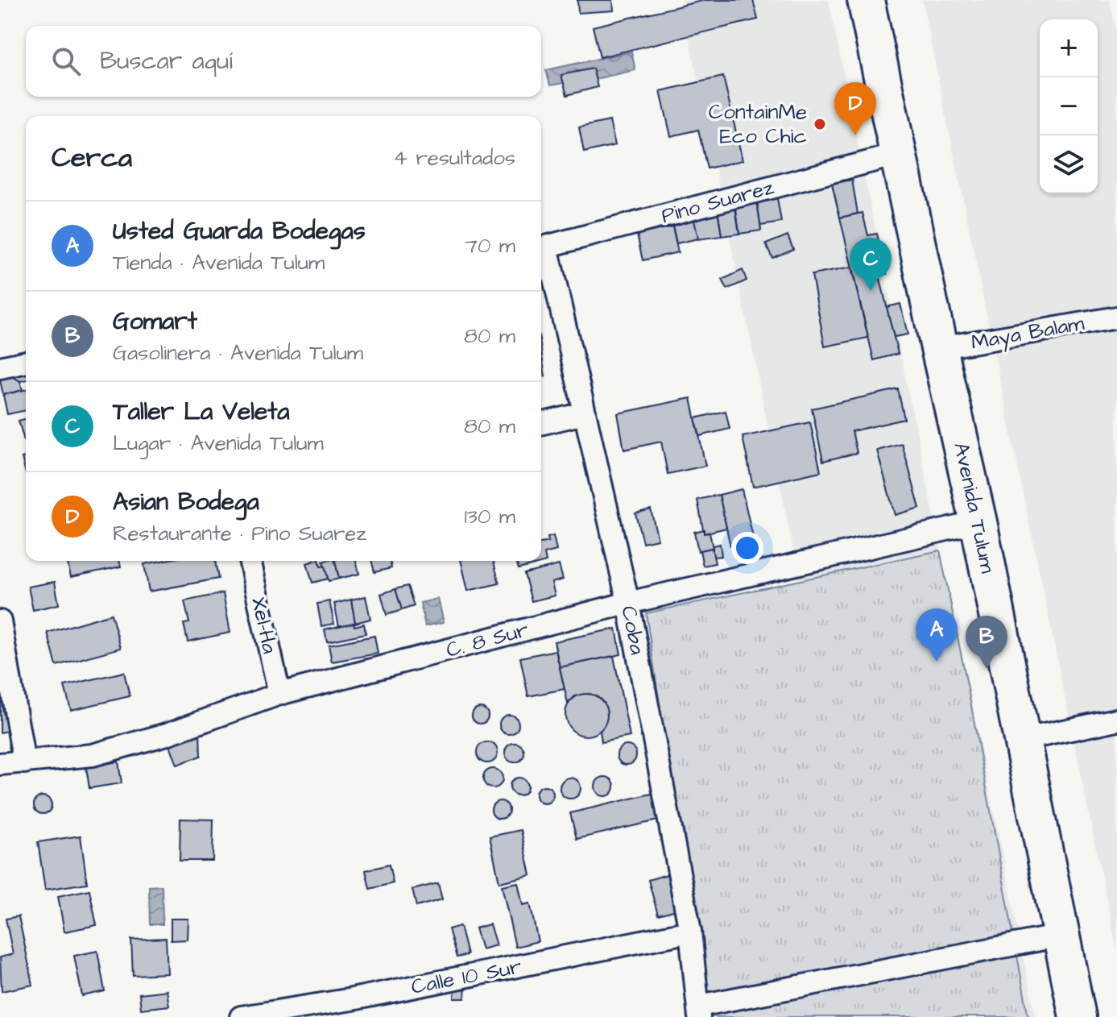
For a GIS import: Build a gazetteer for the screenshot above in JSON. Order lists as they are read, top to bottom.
{
  "streets": {
    "highway": ["Avenida Tulum"],
    "street": [
      "Pino Suarez",
      "Maya Balam",
      "Xel-Ha",
      "Coba",
      "C. 8 Sur",
      "Calle 10 Sur"
    ]
  },
  "crossings": [
    ["Pino Suarez", "Avenida Tulum"],
    ["Pino Suarez", "Coba"],
    ["Maya Balam", "Avenida Tulum"],
    ["Avenida Tulum", "C. 8 Sur"],
    ["Xel-Ha", "C. 8 Sur"],
    ["Coba", "C. 8 Sur"],
    ["Coba", "Calle 10 Sur"]
  ],
  "places": ["ContainMe Eco Chic"],
  "page": {
    "map_buttons": ["+", "−"],
    "search": "Buscar aquí",
    "pins": [
      "D",
      "C",
      "A",
      "B"
    ],
    "heading": ["Cerca", "4 resultados"],
    "list": [
      {
        "mark": "A",
        "name": "Usted Guarda Bodegas",
        "note": "Tienda · Avenida Tulum",
        "value": "70 m"
      },
      {
        "mark": "B",
        "name": "Gomart",
        "note": "Gasolinera · Avenida Tulum",
        "value": "80 m"
      },
      {
        "mark": "C",
        "name": "Taller La Veleta",
        "note": "Lugar · Avenida Tulum",
        "value": "80 m"
      },
      {
        "mark": "D",
        "name": "Asian Bodega",
        "note": "Restaurante · Pino Suarez",
        "value": "130 m"
      }
    ]
  }
}
